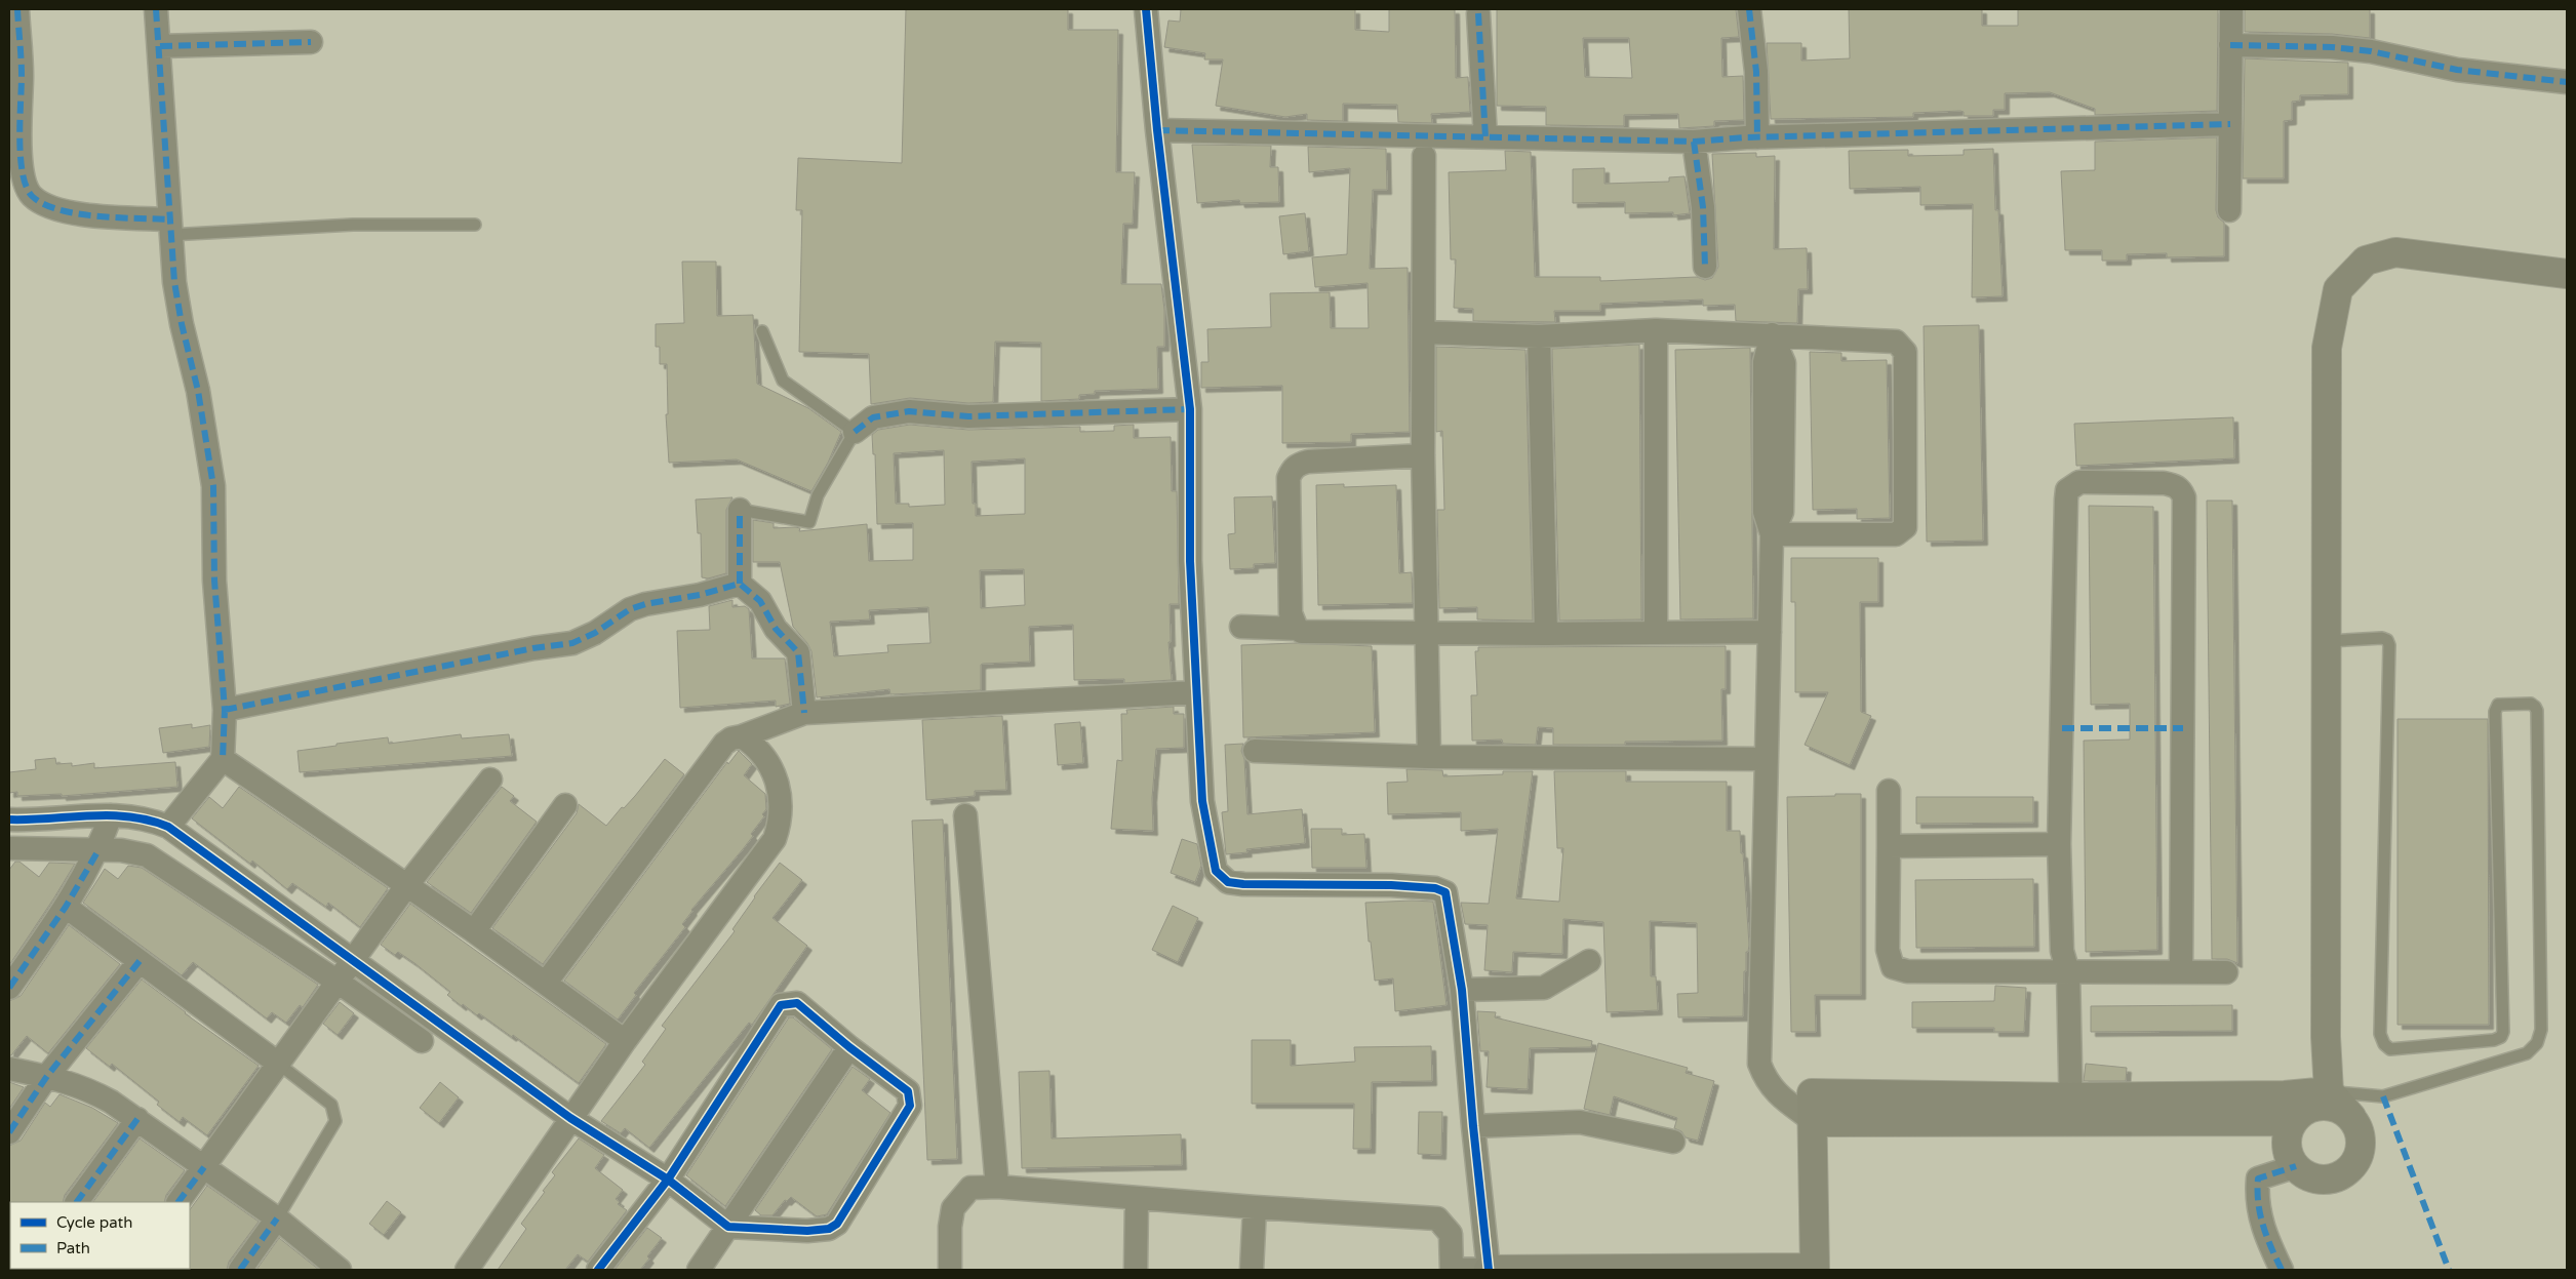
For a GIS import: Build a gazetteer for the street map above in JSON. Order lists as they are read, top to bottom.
{
  "legend": ["Cycle path", "Path"]
}
